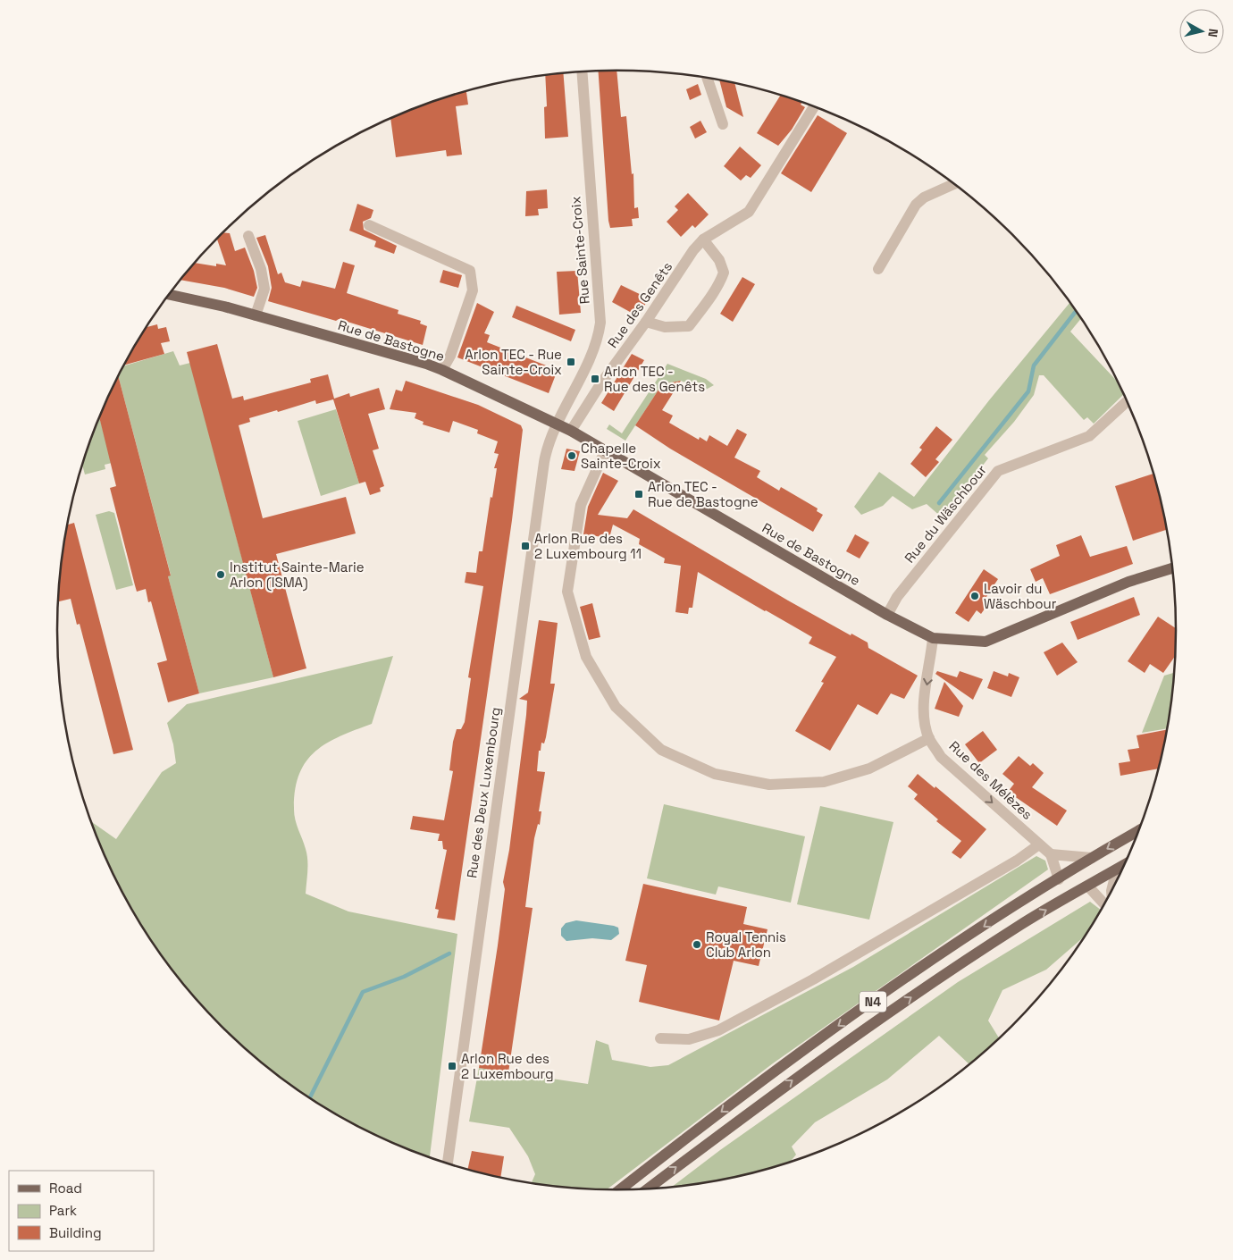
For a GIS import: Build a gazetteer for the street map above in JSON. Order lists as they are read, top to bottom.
{
  "streets": {
    "main road": ["Rue de Bastogne", "N4"],
    "street": [
      "Rue Sainte-Croix",
      "Rue des Genêts",
      "Rue du Wäschbour",
      "Rue des Mélèzes",
      "Rue des Deux Luxembourg"
    ]
  },
  "crossings": [
    ["Rue Sainte-Croix", "Rue de Bastogne"],
    ["Rue Sainte-Croix", "Rue des Deux Luxembourg"],
    ["Rue des Genêts", "Rue de Bastogne"],
    ["Rue de Bastogne", "Rue du Wäschbour"],
    ["Rue de Bastogne", "Rue des Mélèzes"],
    ["Rue de Bastogne", "Rue des Deux Luxembourg"]
  ],
  "one_way": ["Rue des Mélèzes"],
  "places": {
    "transit": [
      "Arlon TEC - Rue Sainte-Croix",
      "Arlon TEC - Rue des Genêts",
      "Arlon TEC - Rue de Bastogne",
      "Arlon Rue des 2 Luxembourg 11",
      "Arlon Rue des 2 Luxembourg"
    ],
    "other": [
      "Chapelle Sainte-Croix",
      "Institut Sainte-Marie Arlon (ISMA)",
      "Lavoir du Wäschbour",
      "Royal Tennis Club Arlon"
    ]
  },
  "legend": ["Road", "Park", "Building"],
  "north": "right"
}
